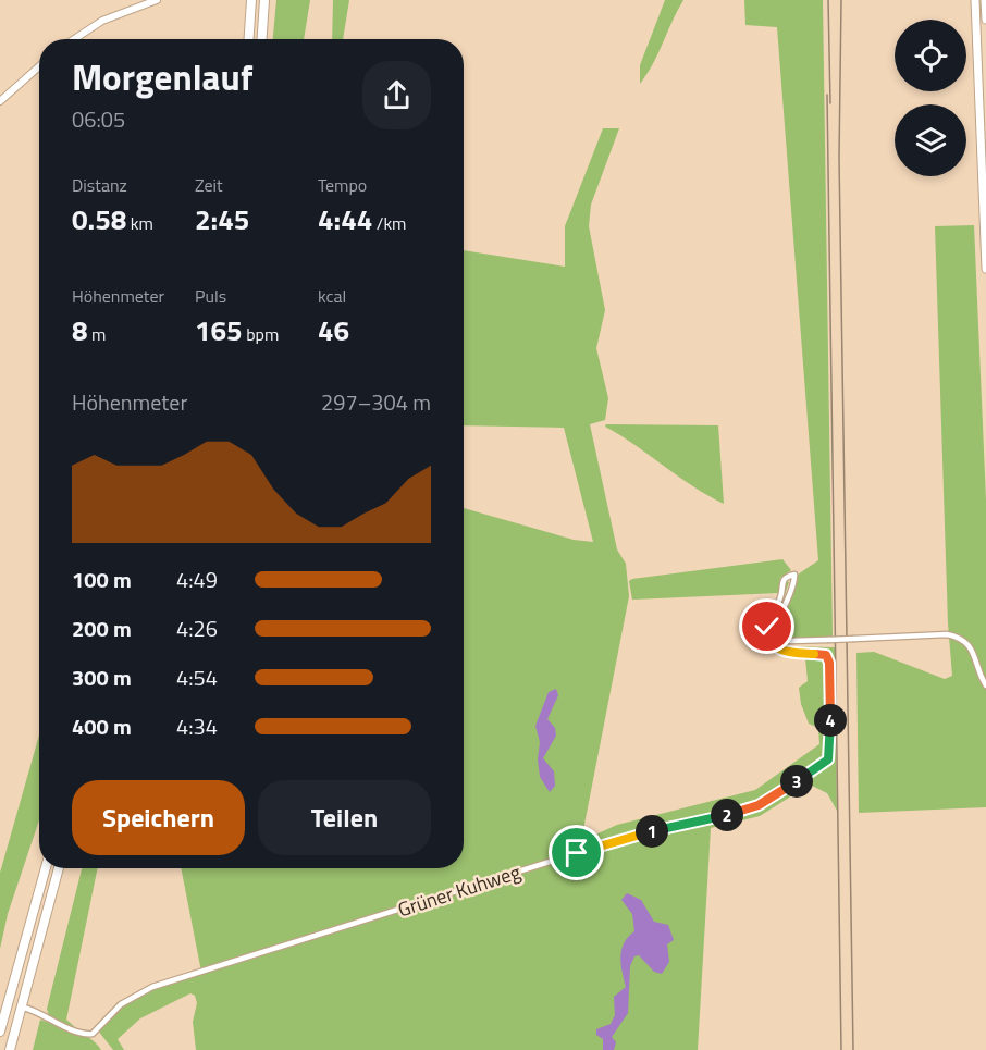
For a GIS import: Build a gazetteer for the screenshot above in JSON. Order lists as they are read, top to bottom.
{
  "streets": {
    "street": ["Grüner Kuhweg"]
  },
  "page": {
    "heading": ["Morgenlauf", "06:05"],
    "stats": [
      ["Distanz", "0.58 km"],
      ["Zeit", "2:45"],
      ["Tempo", "4:44 /km"],
      ["Höhenmeter", "8 m"],
      ["Puls", "165 bpm"],
      ["kcal", "46"]
    ],
    "chart": ["Höhenmeter", "297–304 m"],
    "list": [
      {
        "name": "100 m",
        "note": "4:49"
      },
      {
        "name": "200 m",
        "note": "4:26"
      },
      {
        "name": "300 m",
        "note": "4:54"
      },
      {
        "name": "400 m",
        "note": "4:34"
      }
    ],
    "pins": [
      "4",
      "3",
      "2",
      "1"
    ],
    "buttons": ["Speichern", "Teilen"]
  }
}
